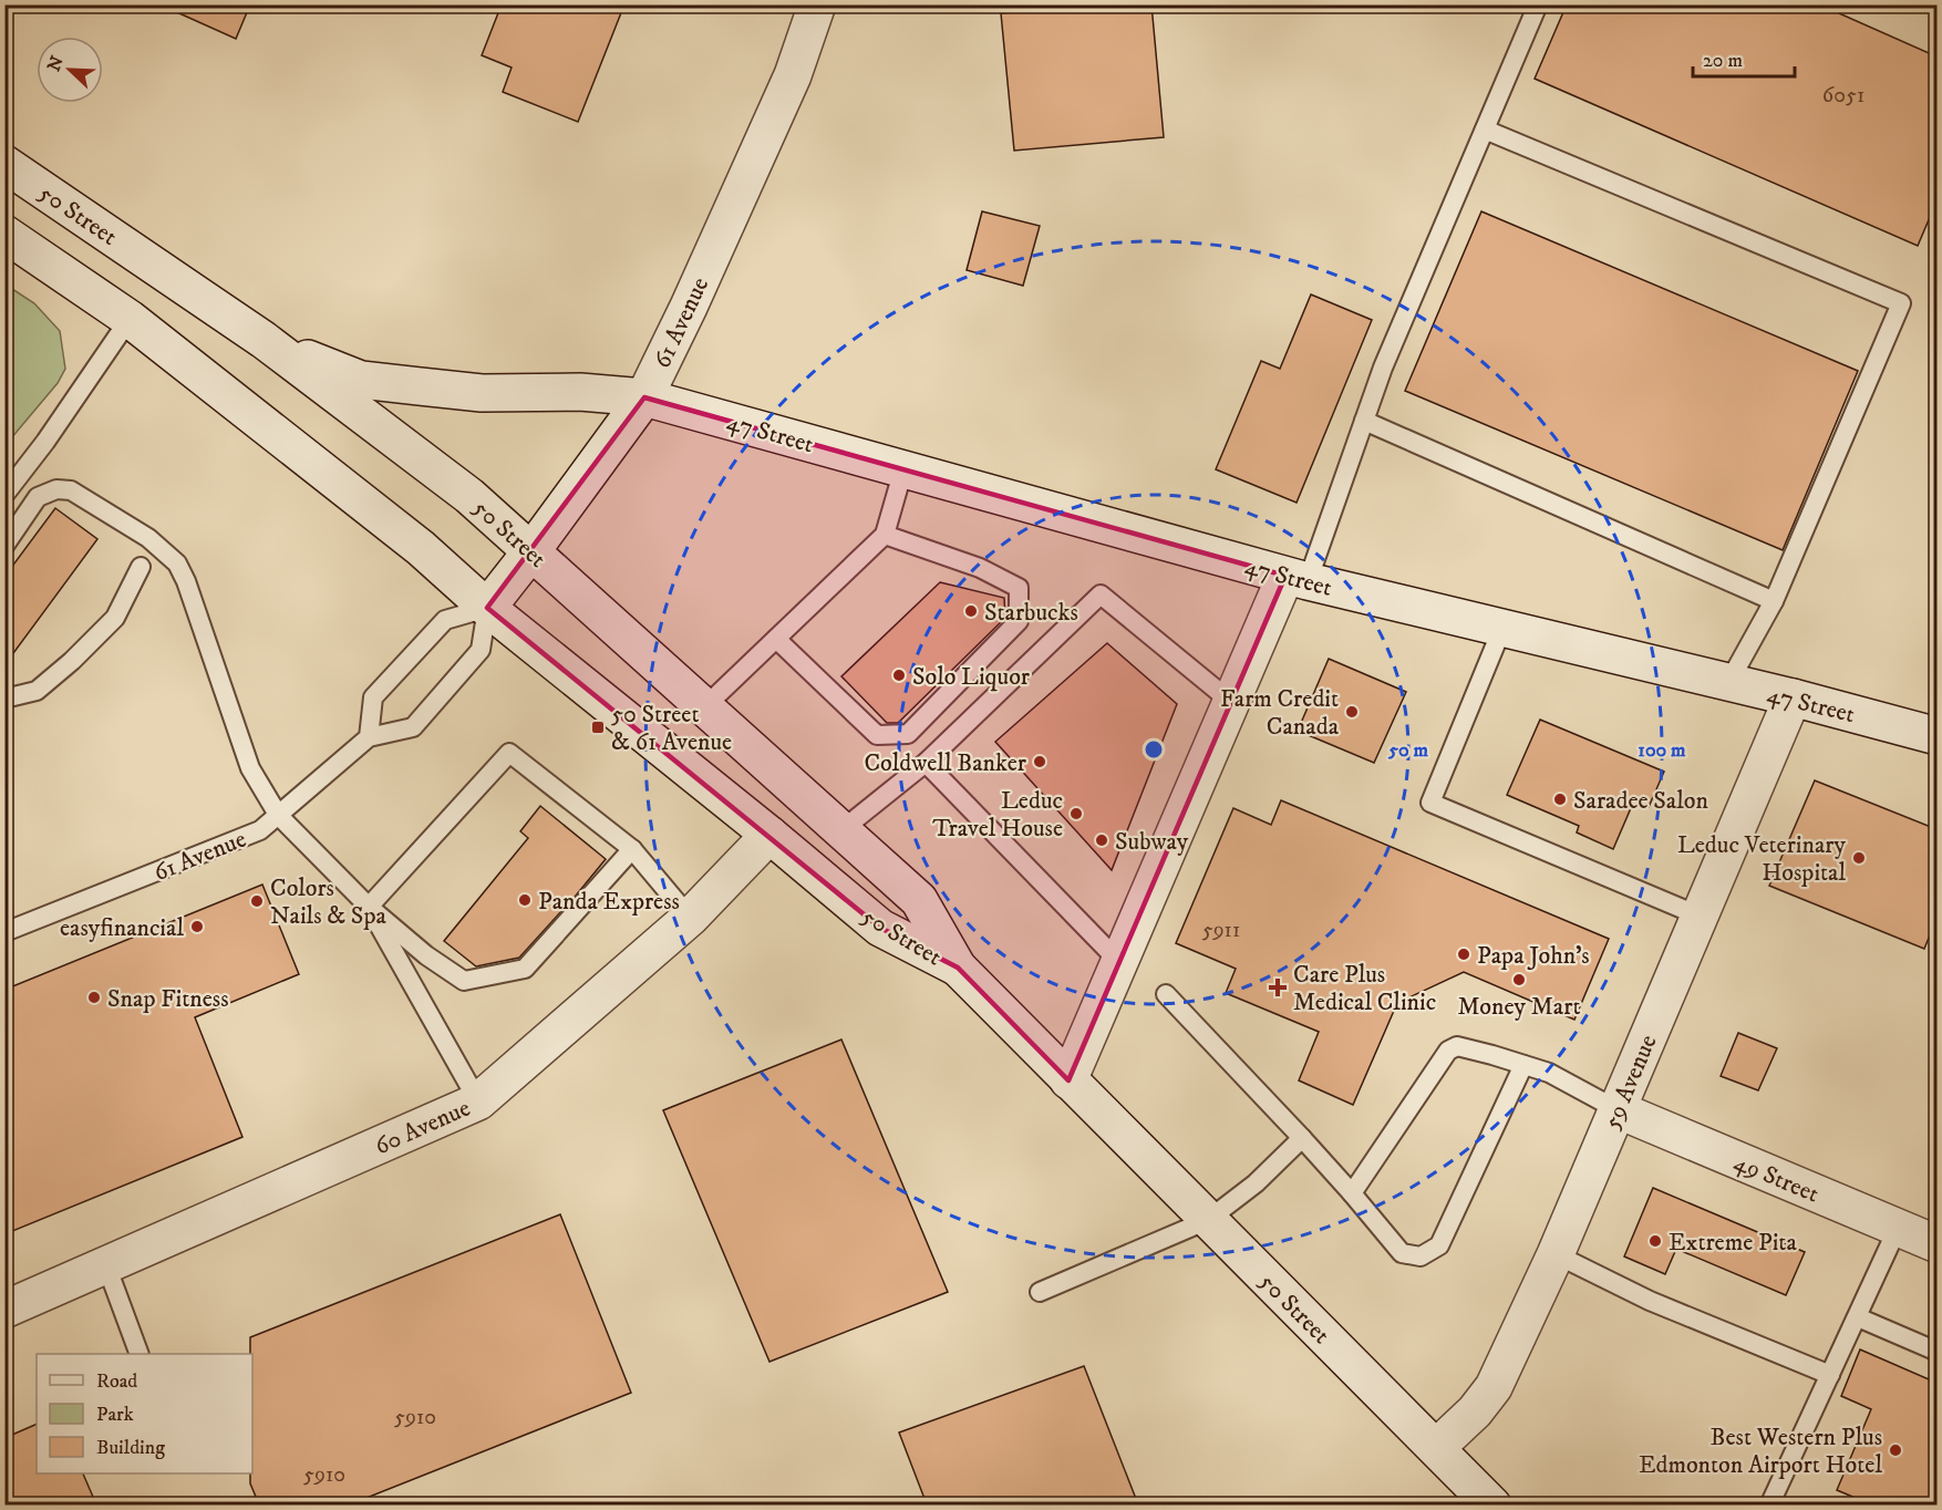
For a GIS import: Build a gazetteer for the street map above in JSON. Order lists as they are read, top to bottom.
{
  "streets": {
    "street": [
      "50 Street",
      "61 Avenue",
      "47 Street",
      "59 Avenue",
      "60 Avenue",
      "49 Street"
    ]
  },
  "crossings": [
    ["50 Street", "61 Avenue"],
    ["50 Street", "47 Street"],
    ["50 Street", "59 Avenue"],
    ["50 Street", "60 Avenue"],
    ["61 Avenue", "47 Street"],
    ["47 Street", "59 Avenue"],
    ["59 Avenue", "49 Street"]
  ],
  "places": {
    "other": [
      "Starbucks",
      "Solo Liquor",
      "Farm Credit Canada",
      "Coldwell Banker",
      "Saradee Salon",
      "Leduc Travel House",
      "Subway",
      "Leduc Veterinary Hospital",
      "Panda Express",
      "Colors Nails & Spa",
      "easyfinancial",
      "Papa John's",
      "Money Mart",
      "Snap Fitness",
      "Extreme Pita",
      "Best Western Plus Edmonton Airport Hotel"
    ],
    "transit": ["50 Street & 61 Avenue"],
    "health": ["Care Plus Medical Clinic"]
  },
  "house_numbers": [
    "6051",
    "5911",
    "5910",
    "5910"
  ],
  "legend": ["Road", "Park", "Building"],
  "scale_bar": "20 m",
  "north": "top left",
  "rings": ["50 m", "100 m"]
}
